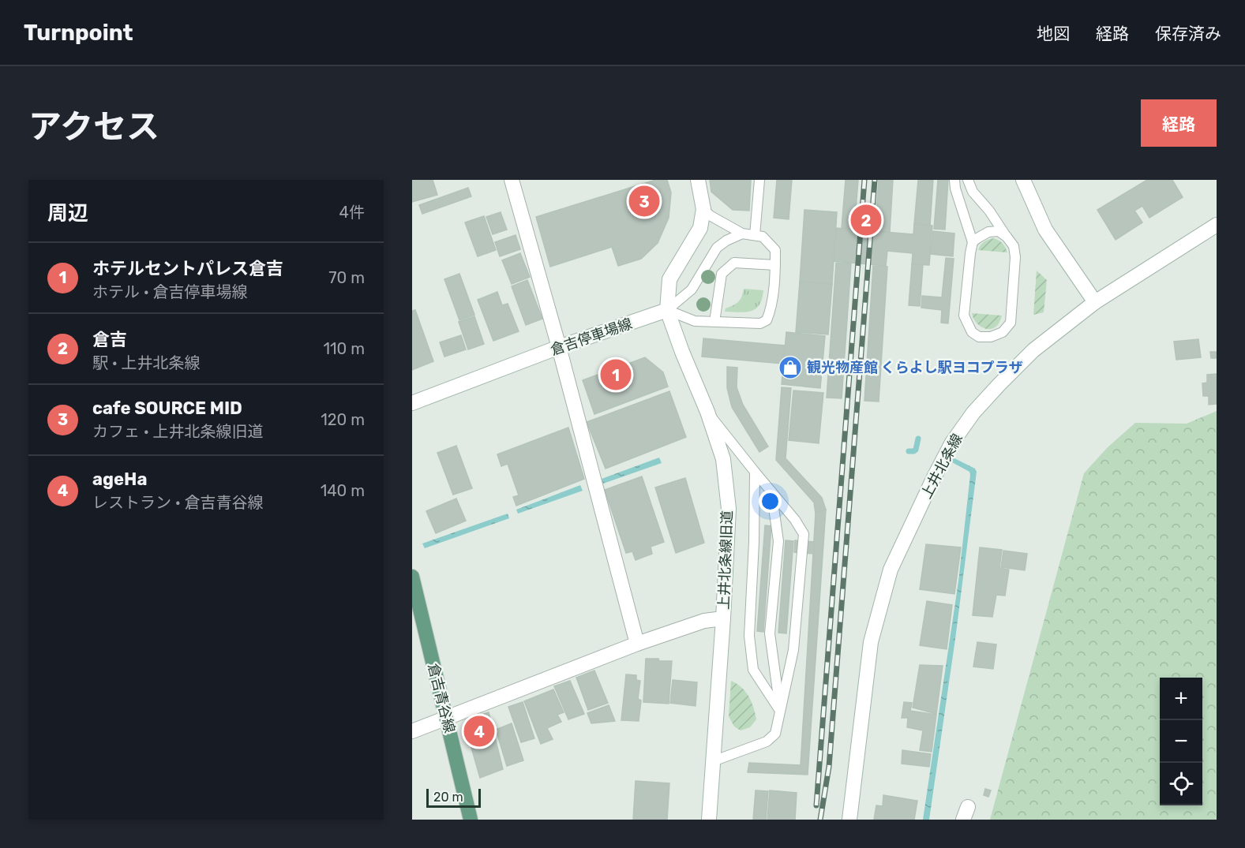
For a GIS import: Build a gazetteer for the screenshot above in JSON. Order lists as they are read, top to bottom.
{
  "streets": {
    "main road": ["倉吉青谷線"],
    "street": ["倉吉停車場線", "上井北条線", "上井北条線旧道"]
  },
  "crossings": [
    ["倉吉停車場線", "上井北条線旧道"]
  ],
  "places": {
    "shop": ["観光物産館 くらよし駅ヨコプラザ"]
  },
  "scale_bar": "20 m",
  "page": {
    "header": "Turnpoint",
    "nav": ["地図", "経路", "保存済み"],
    "title": "アクセス",
    "buttons": "経路",
    "heading": ["周辺", "4件"],
    "pins": [
      "3",
      "2",
      "1",
      "4"
    ],
    "list": [
      {
        "mark": "1",
        "name": "ホテルセントパレス倉吉",
        "note": "ホテル · 倉吉停車場線",
        "value": "70 m"
      },
      {
        "mark": "2",
        "name": "倉吉",
        "note": "駅 · 上井北条線",
        "value": "110 m"
      },
      {
        "mark": "3",
        "name": "cafe SOURCE MID",
        "note": "カフェ · 上井北条線旧道",
        "value": "120 m"
      },
      {
        "mark": "4",
        "name": "ageHa",
        "note": "レストラン · 倉吉青谷線",
        "value": "140 m"
      }
    ],
    "map_buttons": ["+", "−"],
    "scale": "20 m"
  }
}
